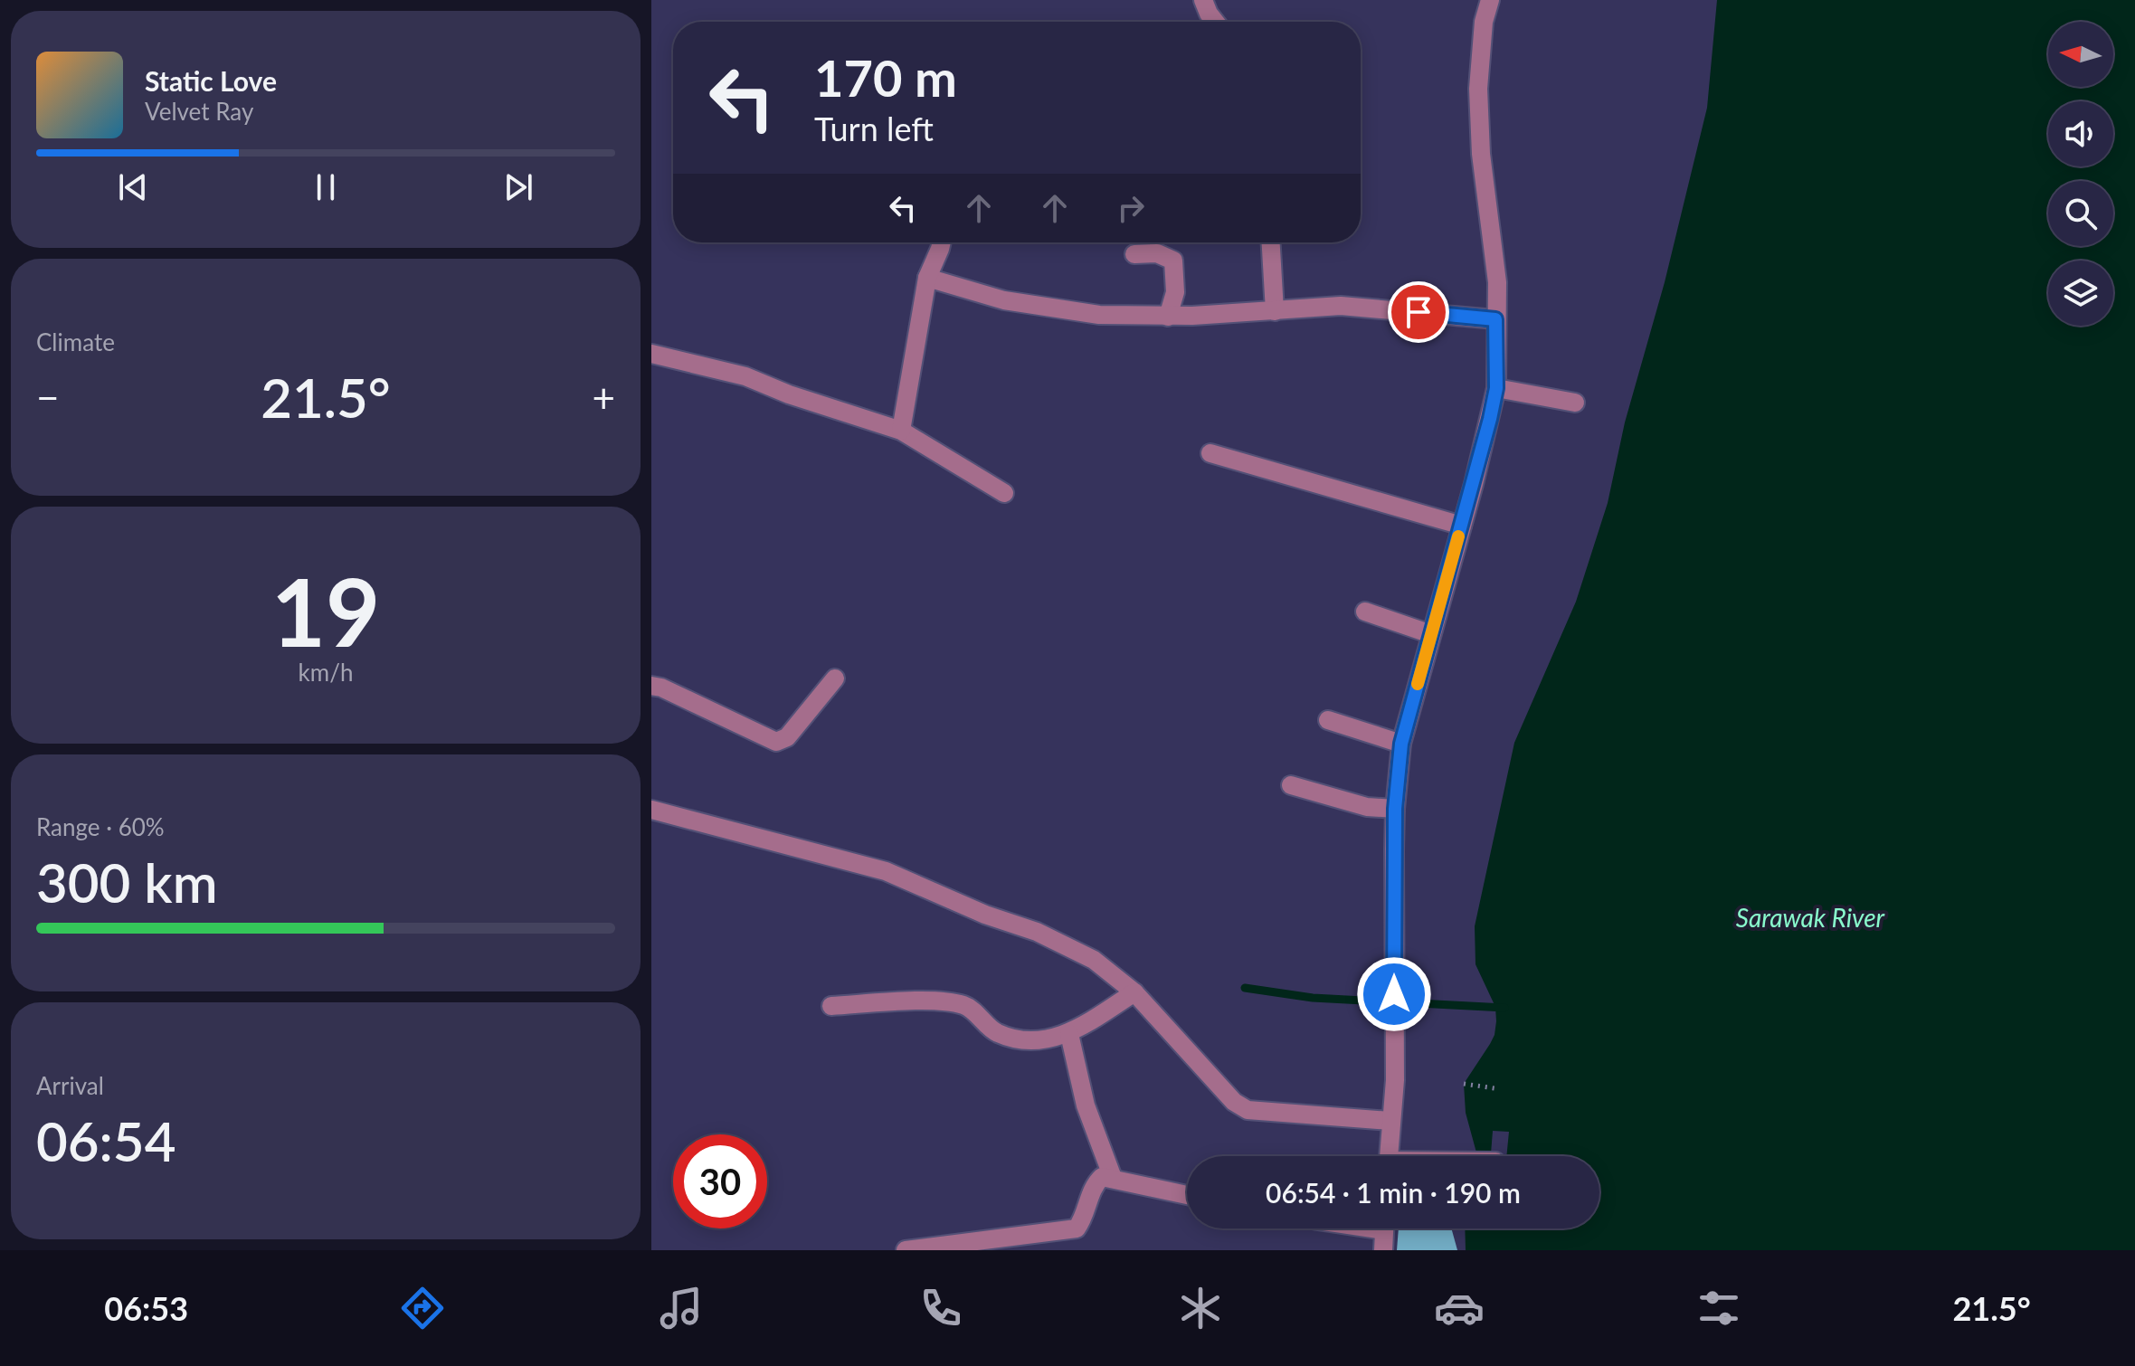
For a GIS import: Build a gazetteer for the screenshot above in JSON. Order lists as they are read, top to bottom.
{
  "water": ["Sarawak River"],
  "north": "left",
  "page": {
    "turn": ["170 m", "Turn left"],
    "song": ["Static Love", "Velvet Ray"],
    "tile": [
      "Climate",
      ["19", "km/h"],
      ["Range · 60%", "300 km"],
      ["Arrival", "06:54"]
    ],
    "heat": ["−", "21.5°", "+"],
    "limit": "30",
    "trip": "06:54 · 1 min · 190 m",
    "tabs": ["06:53", "21.5°"]
  }
}
